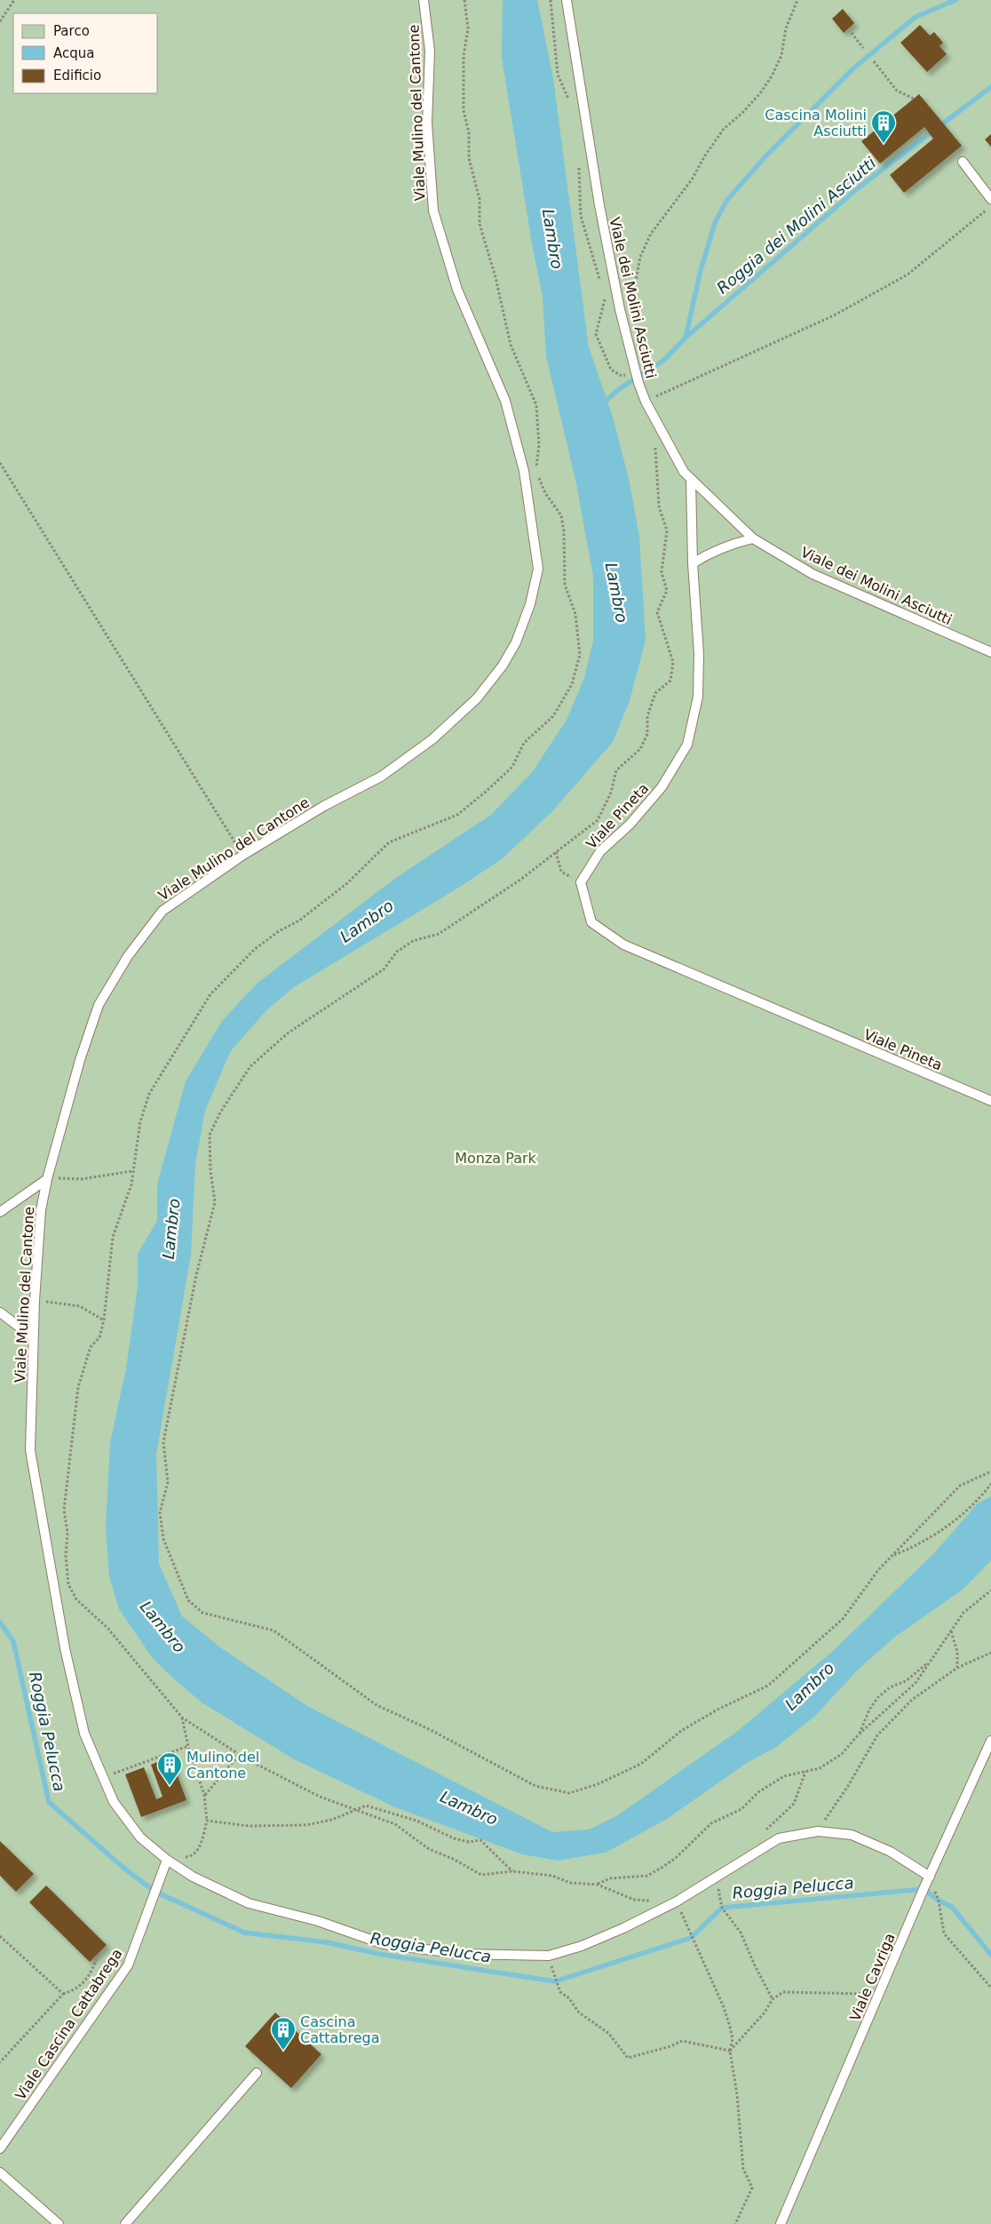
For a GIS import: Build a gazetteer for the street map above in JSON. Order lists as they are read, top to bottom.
{
  "streets": {
    "lane": [
      "Viale Mulino del Cantone",
      "Viale dei Molini Asciutti",
      "Viale Pineta",
      "Viale Cavriga",
      "Viale Cascina Cattabrega"
    ]
  },
  "crossings": [
    ["Viale Mulino del Cantone", "Viale Cavriga"],
    ["Viale Mulino del Cantone", "Viale Cascina Cattabrega"],
    ["Viale dei Molini Asciutti", "Viale Pineta"]
  ],
  "water": ["Roggia dei Molini Asciutti", "Lambro", "Roggia Pelucca"],
  "parks": ["Monza Park"],
  "places": {
    "building": ["Cascina Molini Asciutti", "Mulino del Cantone", "Cascina Cattabrega"]
  },
  "legend": ["Parco", "Acqua", "Edificio"]
}
